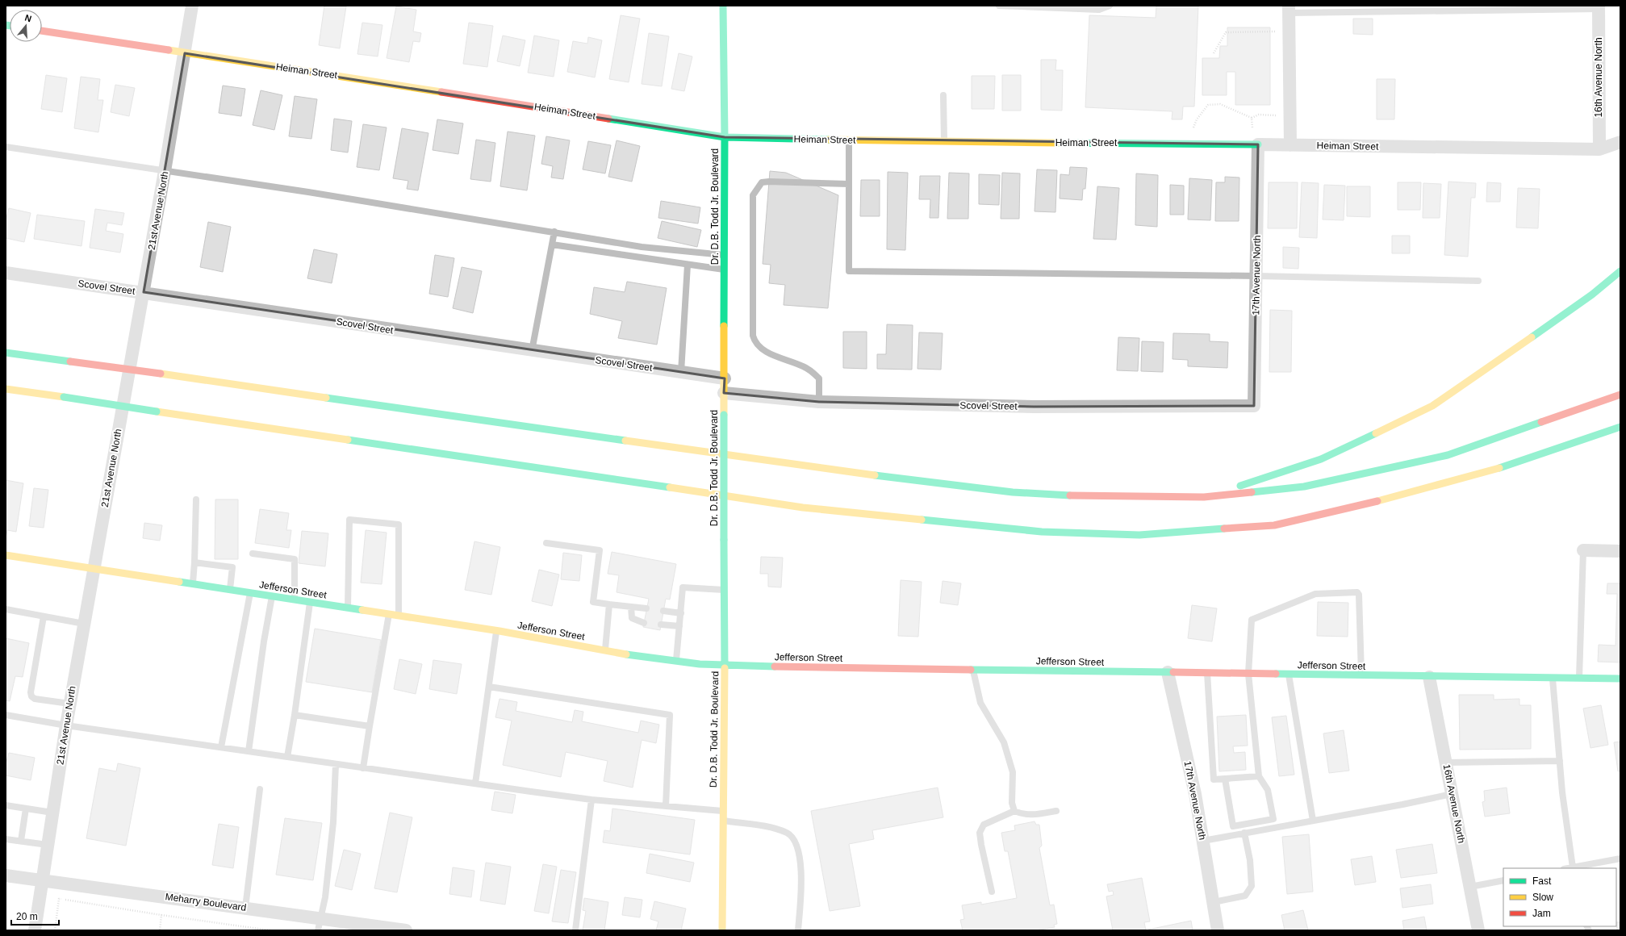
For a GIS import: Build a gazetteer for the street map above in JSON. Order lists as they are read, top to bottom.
{
  "streets": {
    "main road": ["Heiman Street", "Dr. D.B. Todd Jr. Boulevard", "Jefferson Street"],
    "street": [
      "16th Avenue North",
      "21st Avenue North",
      "17th Avenue North",
      "Scovel Street",
      "Meharry Boulevard"
    ]
  },
  "crossings": [
    ["Heiman Street", "16th Avenue North"],
    ["Heiman Street", "Dr. D.B. Todd Jr. Boulevard"],
    ["Heiman Street", "21st Avenue North"],
    ["Heiman Street", "17th Avenue North"],
    ["16th Avenue North", "Jefferson Street"],
    ["Dr. D.B. Todd Jr. Boulevard", "Scovel Street"],
    ["Dr. D.B. Todd Jr. Boulevard", "Jefferson Street"],
    ["21st Avenue North", "Scovel Street"],
    ["21st Avenue North", "Jefferson Street"],
    ["21st Avenue North", "Meharry Boulevard"],
    ["17th Avenue North", "Scovel Street"],
    ["17th Avenue North", "Jefferson Street"]
  ],
  "legend": ["Fast", "Slow", "Jam"],
  "scale_bar": "20 m",
  "north": "top"
}
